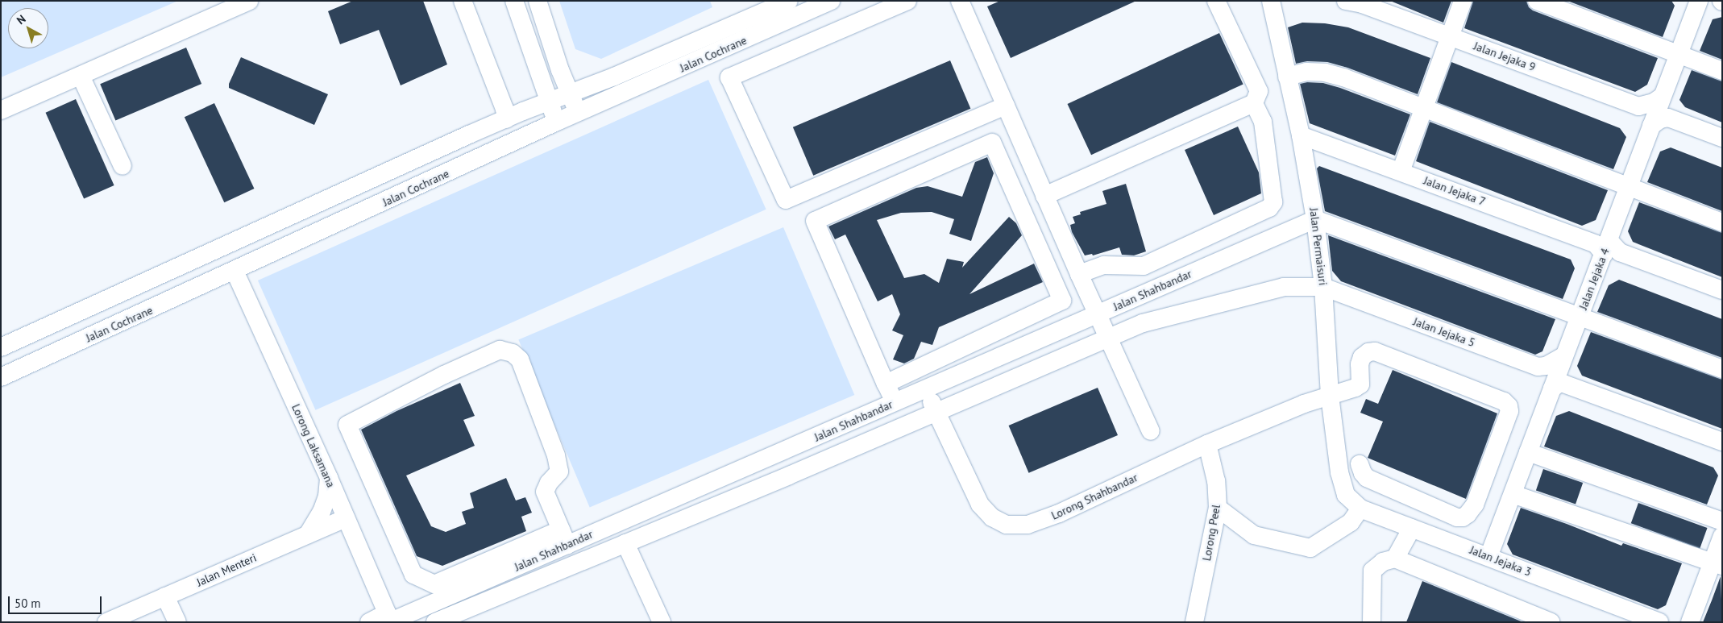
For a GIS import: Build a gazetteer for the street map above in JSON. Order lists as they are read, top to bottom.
{
  "streets": {
    "street": [
      "Jalan Cochrane",
      "Jalan Jejaka 9",
      "Jalan Jejaka 7",
      "Jalan Permaisuri",
      "Jalan Jejaka 4",
      "Jalan Shahbandar",
      "Jalan Jejaka 5",
      "Lorong Laksamana",
      "Lorong Shahbandar",
      "Lorong Peel",
      "Jalan Jejaka 3",
      "Jalan Menteri"
    ]
  },
  "crossings": [
    ["Jalan Cochrane", "Lorong Laksamana"],
    ["Jalan Jejaka 9", "Jalan Jejaka 4"],
    ["Jalan Jejaka 7", "Jalan Permaisuri"],
    ["Jalan Jejaka 7", "Jalan Jejaka 4"],
    ["Jalan Permaisuri", "Jalan Shahbandar"],
    ["Jalan Permaisuri", "Jalan Jejaka 5"],
    ["Jalan Permaisuri", "Lorong Shahbandar"],
    ["Jalan Permaisuri", "Jalan Jejaka 3"],
    ["Jalan Jejaka 4", "Jalan Jejaka 5"],
    ["Jalan Jejaka 4", "Jalan Jejaka 3"],
    ["Jalan Shahbandar", "Jalan Jejaka 5"],
    ["Jalan Shahbandar", "Lorong Laksamana"],
    ["Jalan Shahbandar", "Lorong Shahbandar"],
    ["Lorong Laksamana", "Jalan Menteri"],
    ["Lorong Shahbandar", "Lorong Peel"]
  ],
  "scale_bar": "50 m",
  "north": "top left"
}
